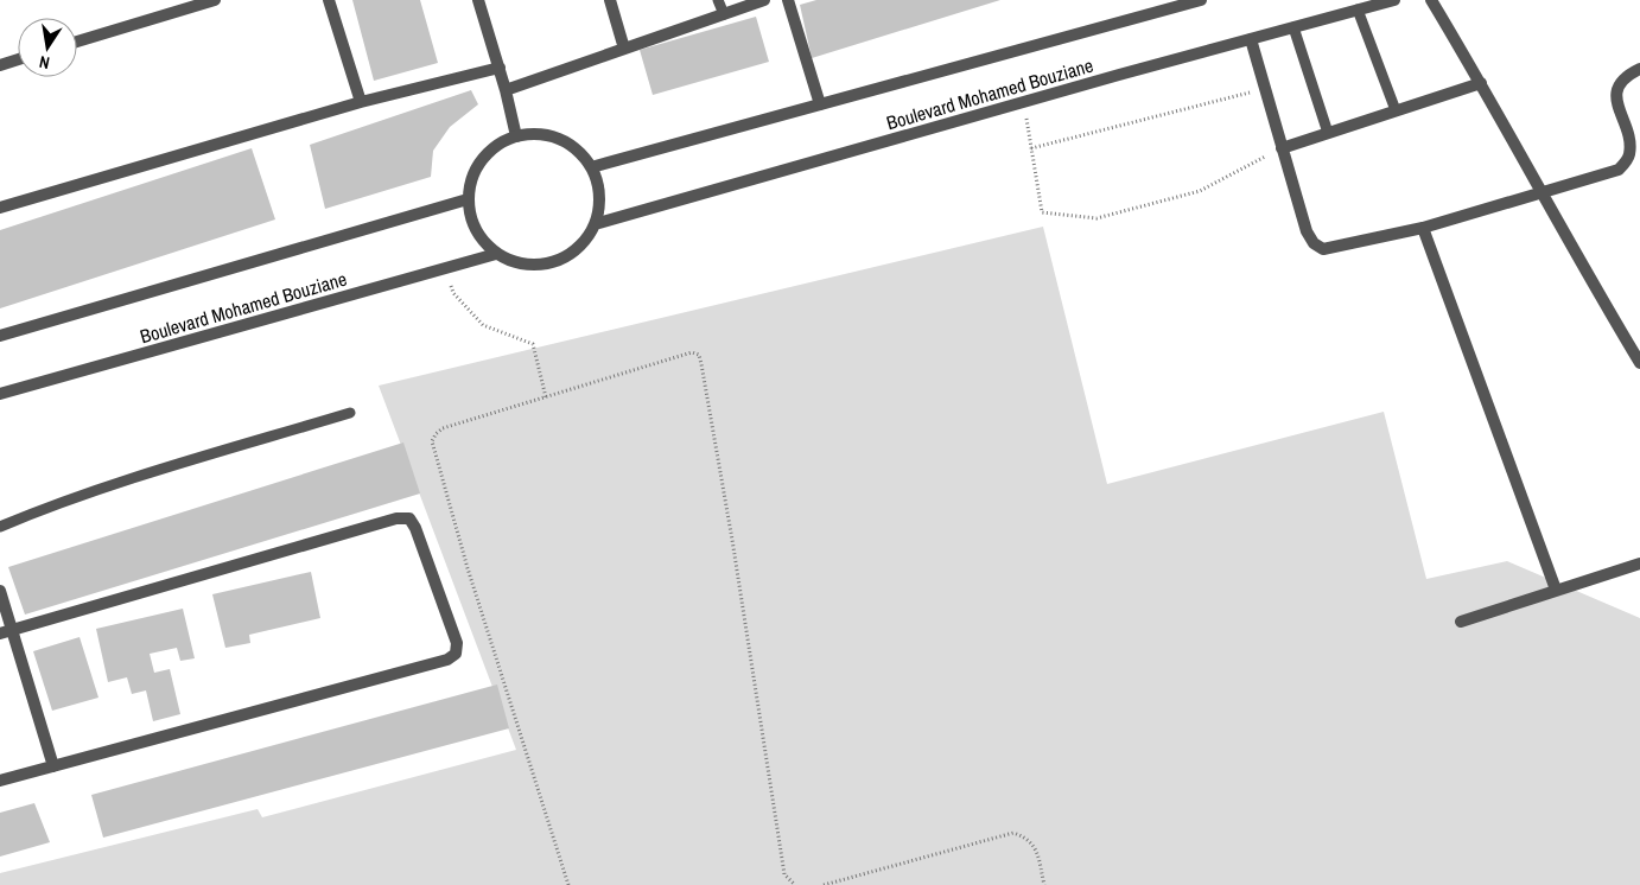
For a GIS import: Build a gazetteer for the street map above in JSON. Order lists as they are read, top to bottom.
{
  "streets": {
    "street": ["Boulevard Mohamed Bouziane"]
  },
  "north": "bottom"
}
